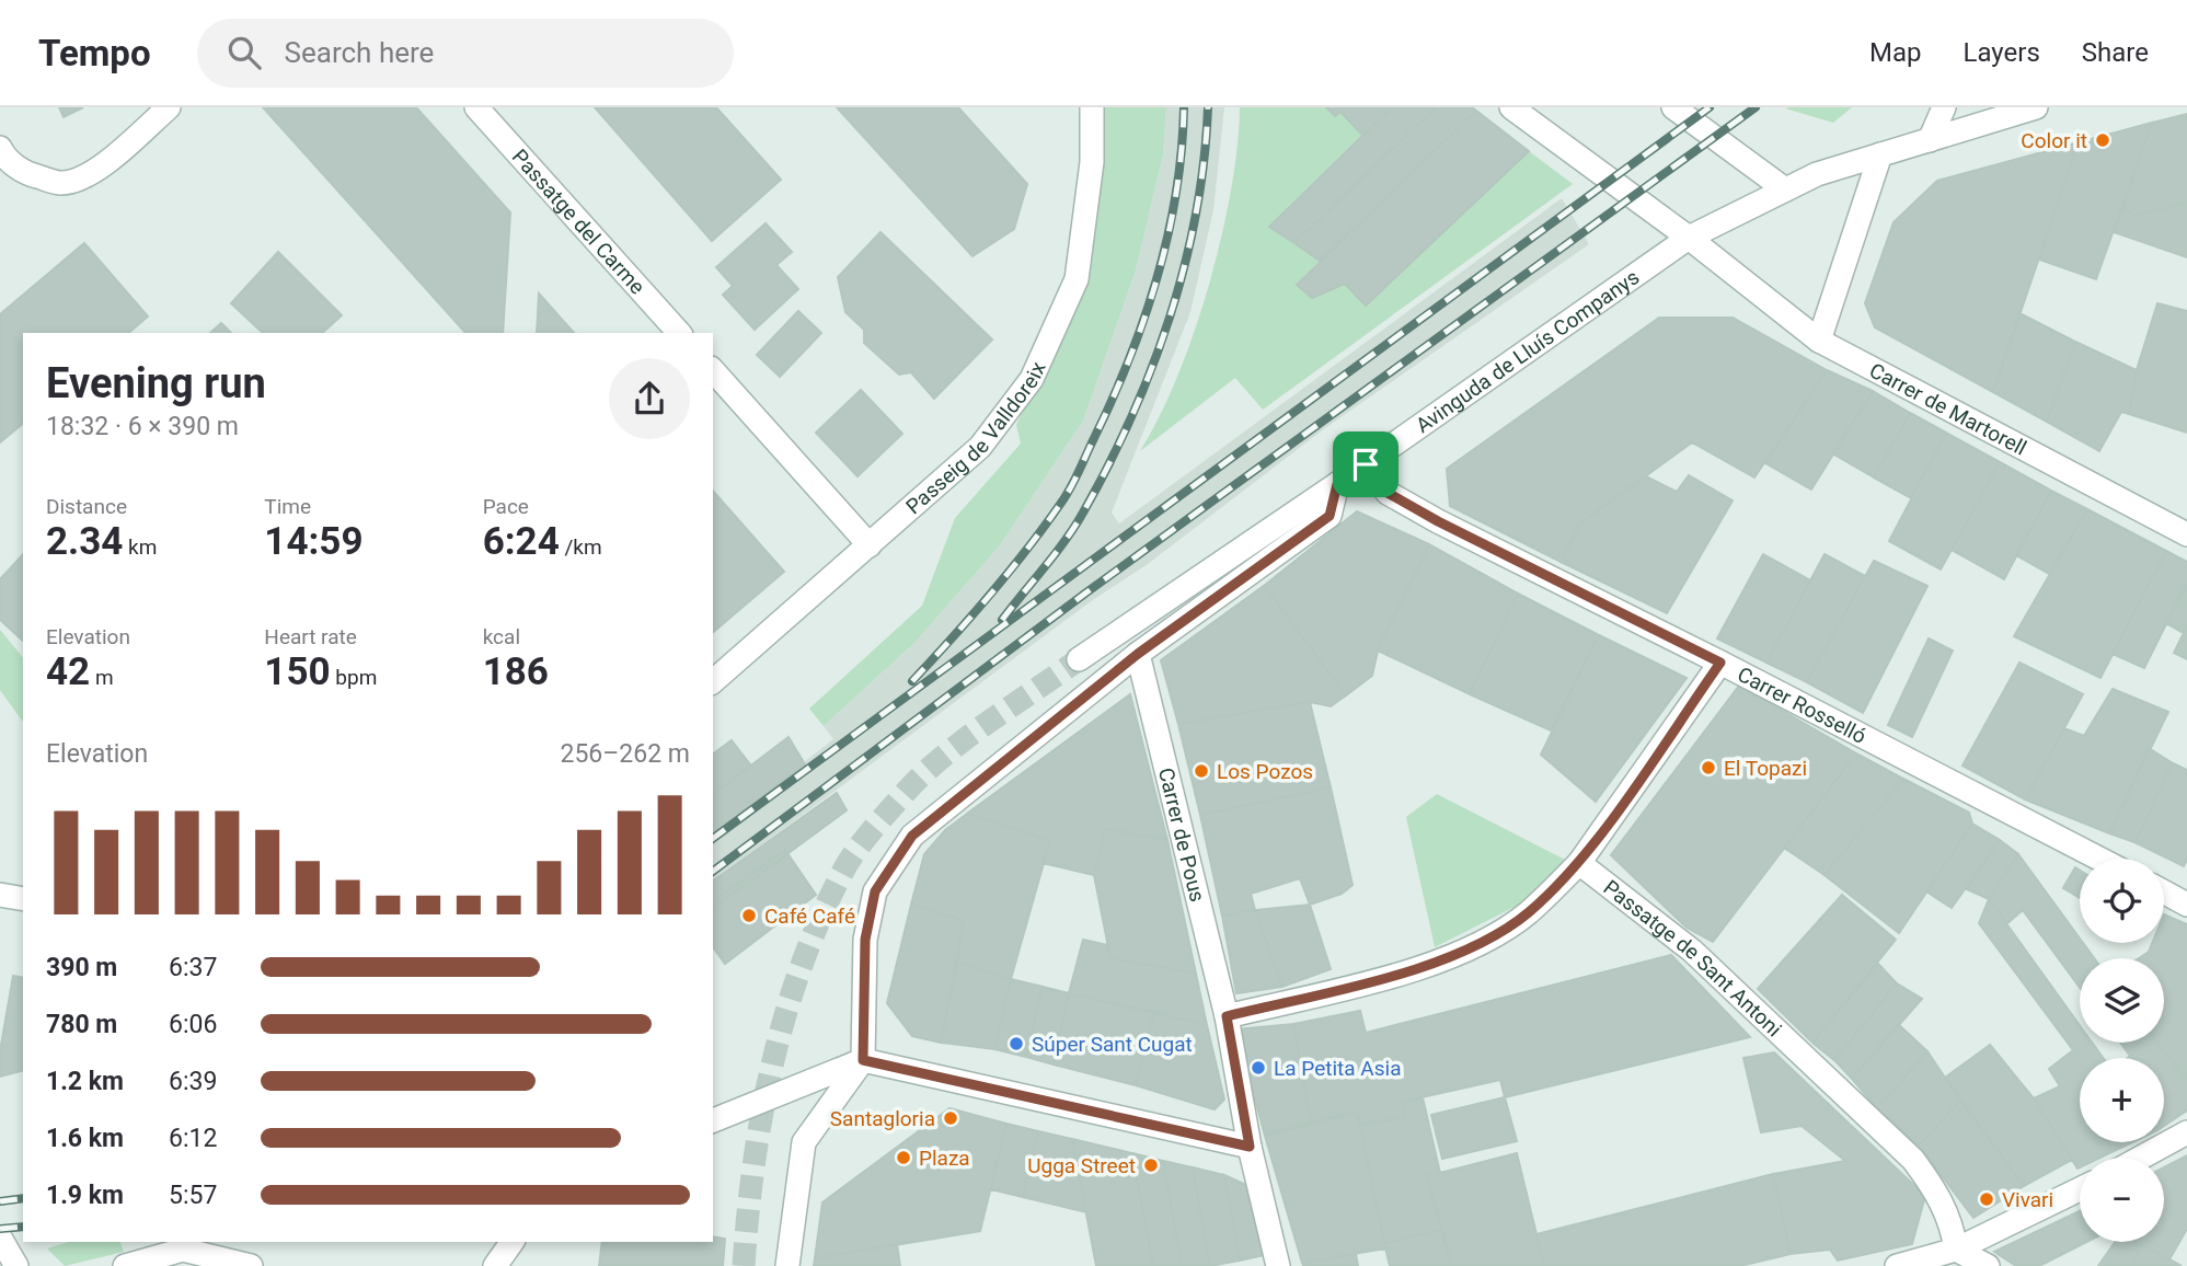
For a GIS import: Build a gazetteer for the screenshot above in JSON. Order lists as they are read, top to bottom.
{
  "streets": {
    "street": [
      "Passatge del Carme",
      "Avinguda de Lluís Companys",
      "Carrer de Martorell",
      "Passeig de Valldoreix",
      "Carrer Rosselló",
      "Carrer de Pous",
      "Passatge de Sant Antoni"
    ]
  },
  "crossings": [
    ["Avinguda de Lluís Companys", "Carrer de Martorell"],
    ["Avinguda de Lluís Companys", "Carrer Rosselló"]
  ],
  "places": [
    "Color it",
    "El Topazi",
    "Los Pozos",
    "Café Café",
    "Súper Sant Cugat",
    "La Petita Asia",
    "Santagloria",
    "Plaza",
    "Ugga Street",
    "Vivari"
  ],
  "page": {
    "header": "Tempo",
    "search": "Search here",
    "nav": ["Map", "Layers", "Share"],
    "heading": ["Evening run", "18:32 · 6 × 390 m"],
    "stats": [
      ["Distance", "2.34 km"],
      ["Time", "14:59"],
      ["Pace", "6:24 /km"],
      ["Elevation", "42 m"],
      ["Heart rate", "150 bpm"],
      ["kcal", "186"]
    ],
    "chart": ["Elevation", "256–262 m"],
    "map_buttons": ["+", "−"],
    "list": [
      {
        "name": "390 m",
        "note": "6:37"
      },
      {
        "name": "780 m",
        "note": "6:06"
      },
      {
        "name": "1.2 km",
        "note": "6:39"
      },
      {
        "name": "1.6 km",
        "note": "6:12"
      },
      {
        "name": "1.9 km",
        "note": "5:57"
      }
    ]
  }
}
